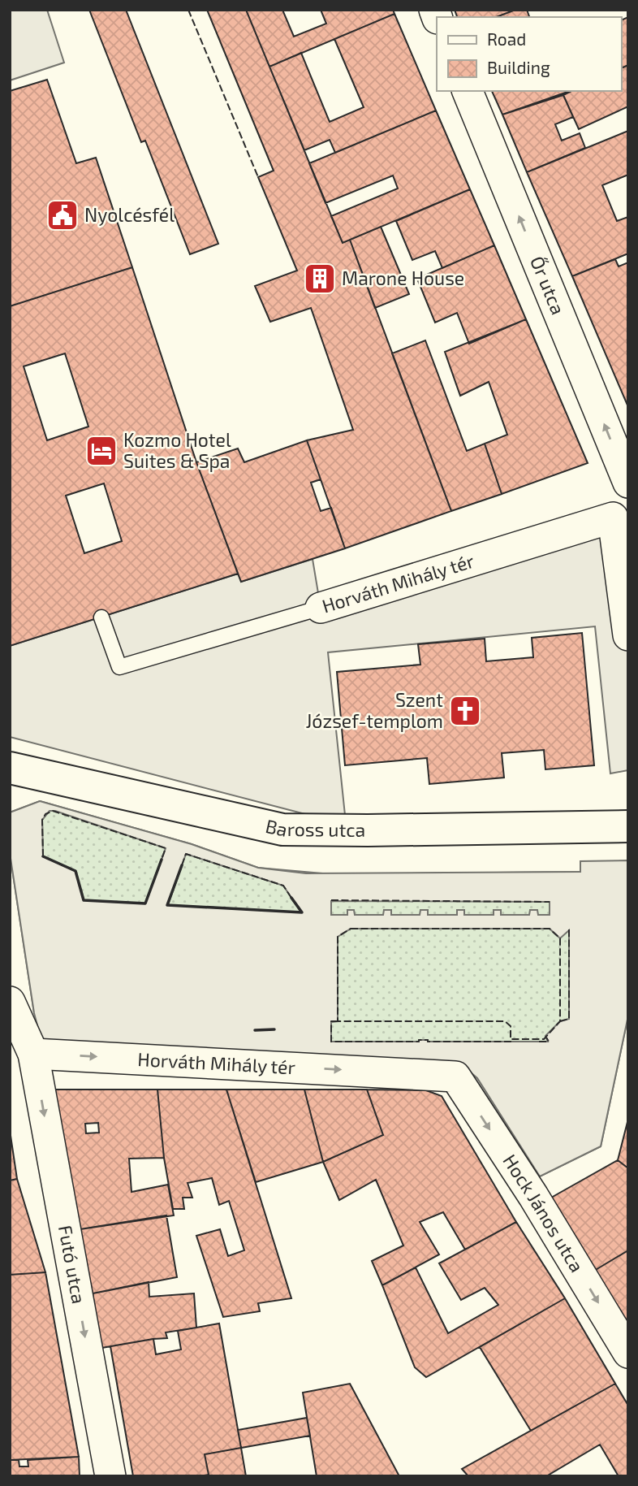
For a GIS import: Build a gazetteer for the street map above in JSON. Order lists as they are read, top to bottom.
{
  "streets": {
    "street": [
      "Őr utca",
      "Horváth Mihály tér",
      "Baross utca",
      "Hock János utca",
      "Futó utca"
    ]
  },
  "crossings": [
    ["Horváth Mihály tér", "Hock János utca"],
    ["Horváth Mihály tér", "Futó utca"]
  ],
  "one_way": [
    "Őr utca",
    "Horváth Mihály tér",
    "Hock János utca",
    "Futó utca"
  ],
  "places": {
    "public building": ["Nyolcésfél"],
    "building": ["Marone House"],
    "hotel": ["Kozmo Hotel Suites & Spa"],
    "church": ["Szent József-templom"]
  },
  "legend": ["Road", "Building"]
}
